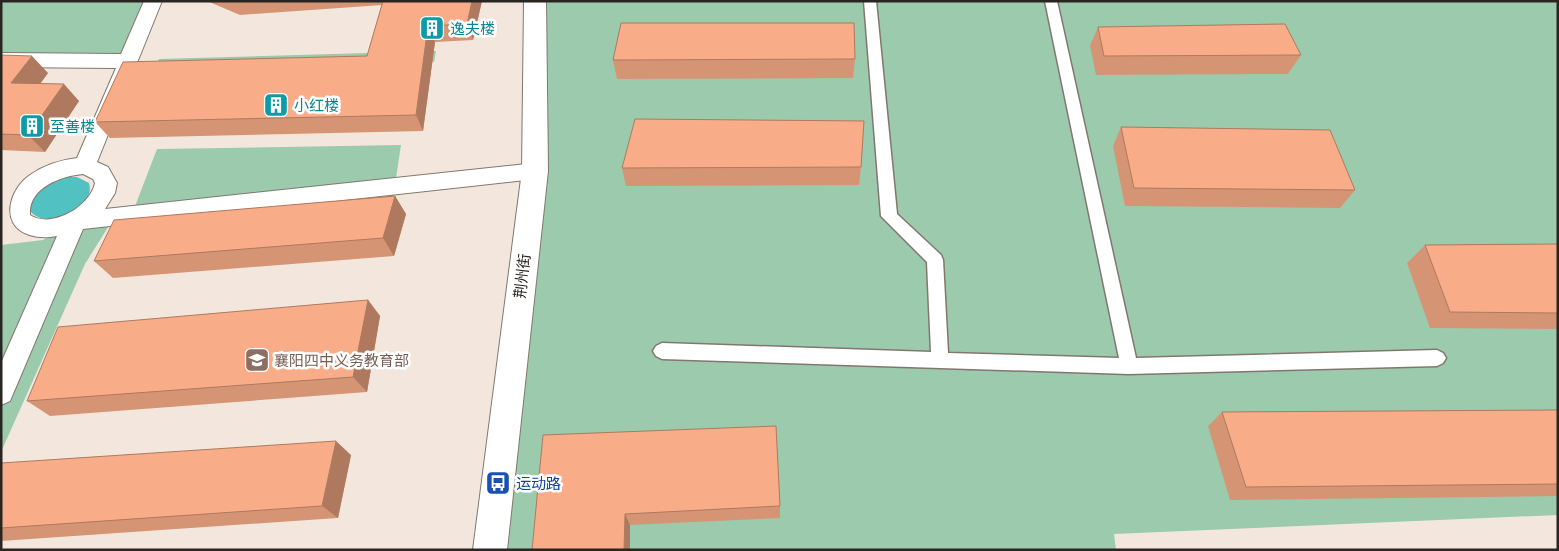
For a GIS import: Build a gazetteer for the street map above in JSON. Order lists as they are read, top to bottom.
{
  "streets": {
    "street": ["荆州街"]
  },
  "places": {
    "building": ["逸夫楼", "小红楼", "至善楼"],
    "school or university": ["襄阳四中义务教育部"],
    "bus stop": ["运动路"]
  }
}
